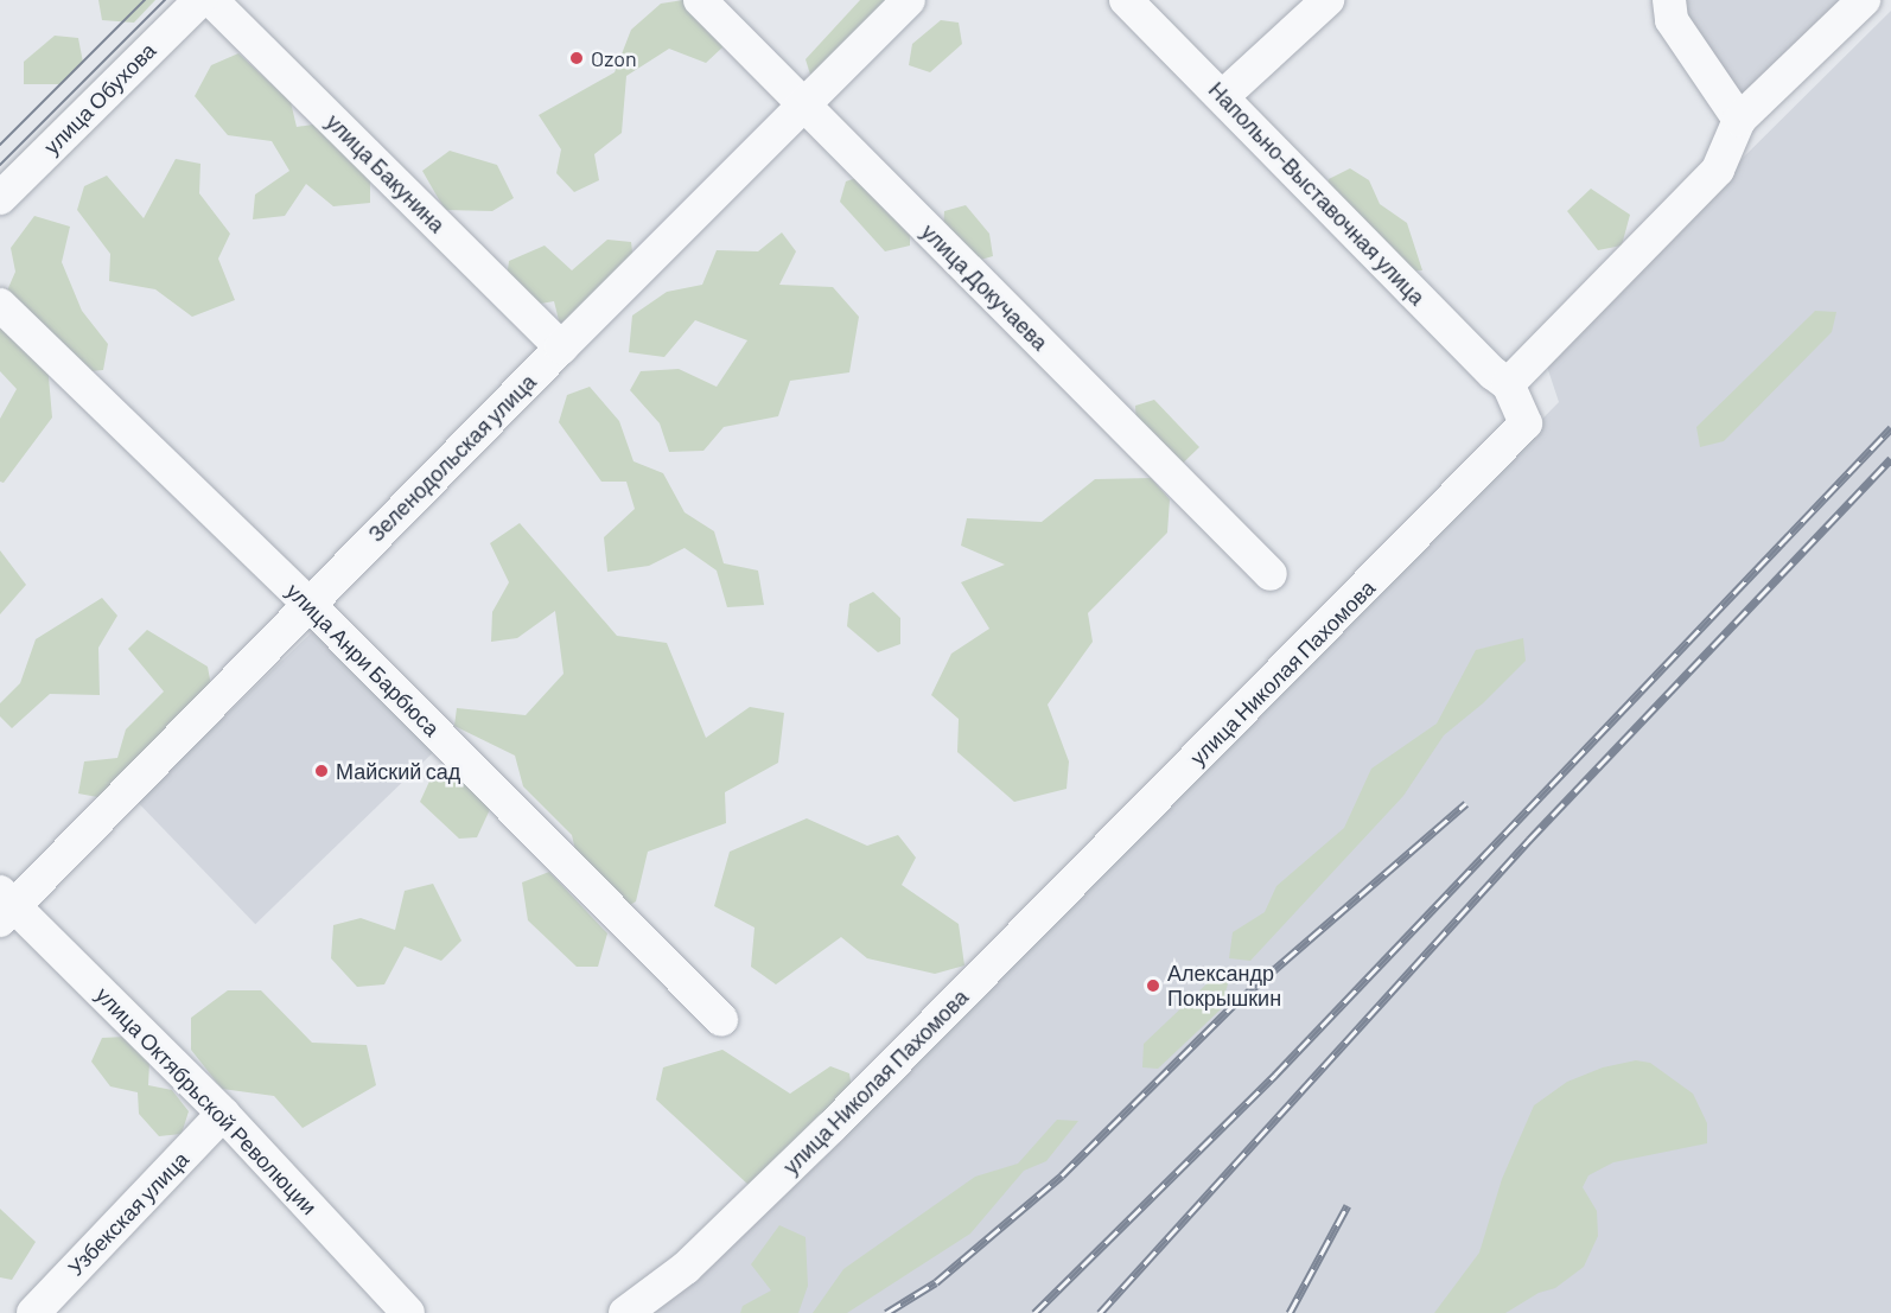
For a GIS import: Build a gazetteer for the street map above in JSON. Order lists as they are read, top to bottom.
{
  "streets": {
    "street": [
      "улица Обухова",
      "улица Бакунина",
      "Напольно-Выставочная улица",
      "улица Докучаева",
      "Зеленодольская улица",
      "улица Анри Барбюса",
      "улица Николая Пахомова",
      "улица Октябрьской Революции",
      "Узбекская улица"
    ]
  },
  "crossings": [
    ["улица Бакунина", "Зеленодольская улица"],
    ["Напольно-Выставочная улица", "улица Николая Пахомова"],
    ["улица Докучаева", "Зеленодольская улица"],
    ["Зеленодольская улица", "улица Анри Барбюса"],
    ["Зеленодольская улица", "улица Октябрьской Революции"],
    ["улица Октябрьской Революции", "Узбекская улица"]
  ],
  "places": ["Ozon", "Майский сад", "Александр Покрышкин"]
}
